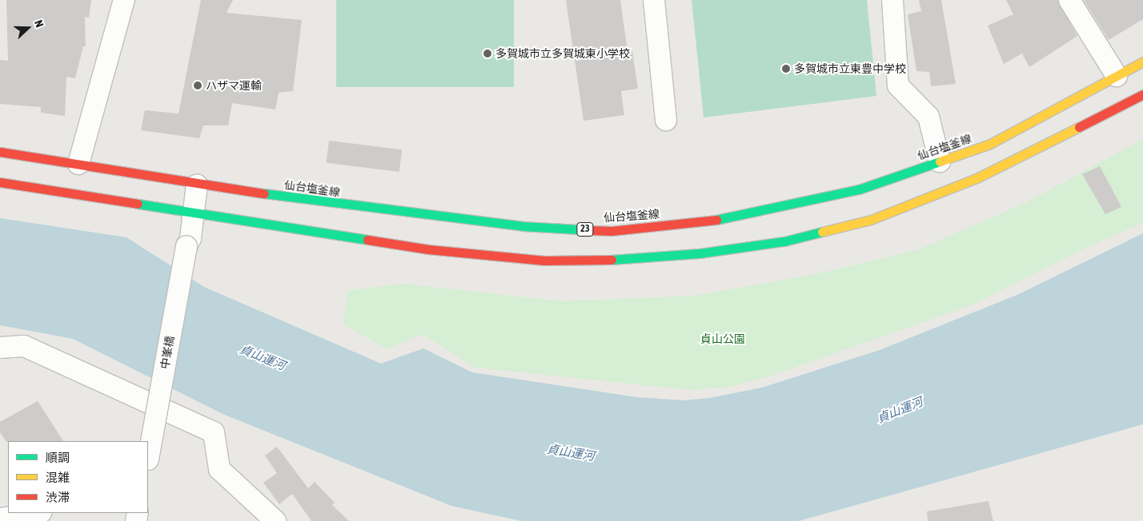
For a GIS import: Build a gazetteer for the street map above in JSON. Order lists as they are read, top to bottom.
{
  "streets": {
    "main road": ["仙台塩釜線", "23"],
    "street": ["中峯橋"]
  },
  "crossings": [
    ["仙台塩釜線", "中峯橋"]
  ],
  "water": ["貞山運河"],
  "parks": ["貞山公園"],
  "places": ["多賀城市立多賀城東小学校", "多賀城市立東豊中学校", "ハザマ運輸"],
  "legend": ["順調", "混雑", "渋滞"],
  "north": "right"
}
